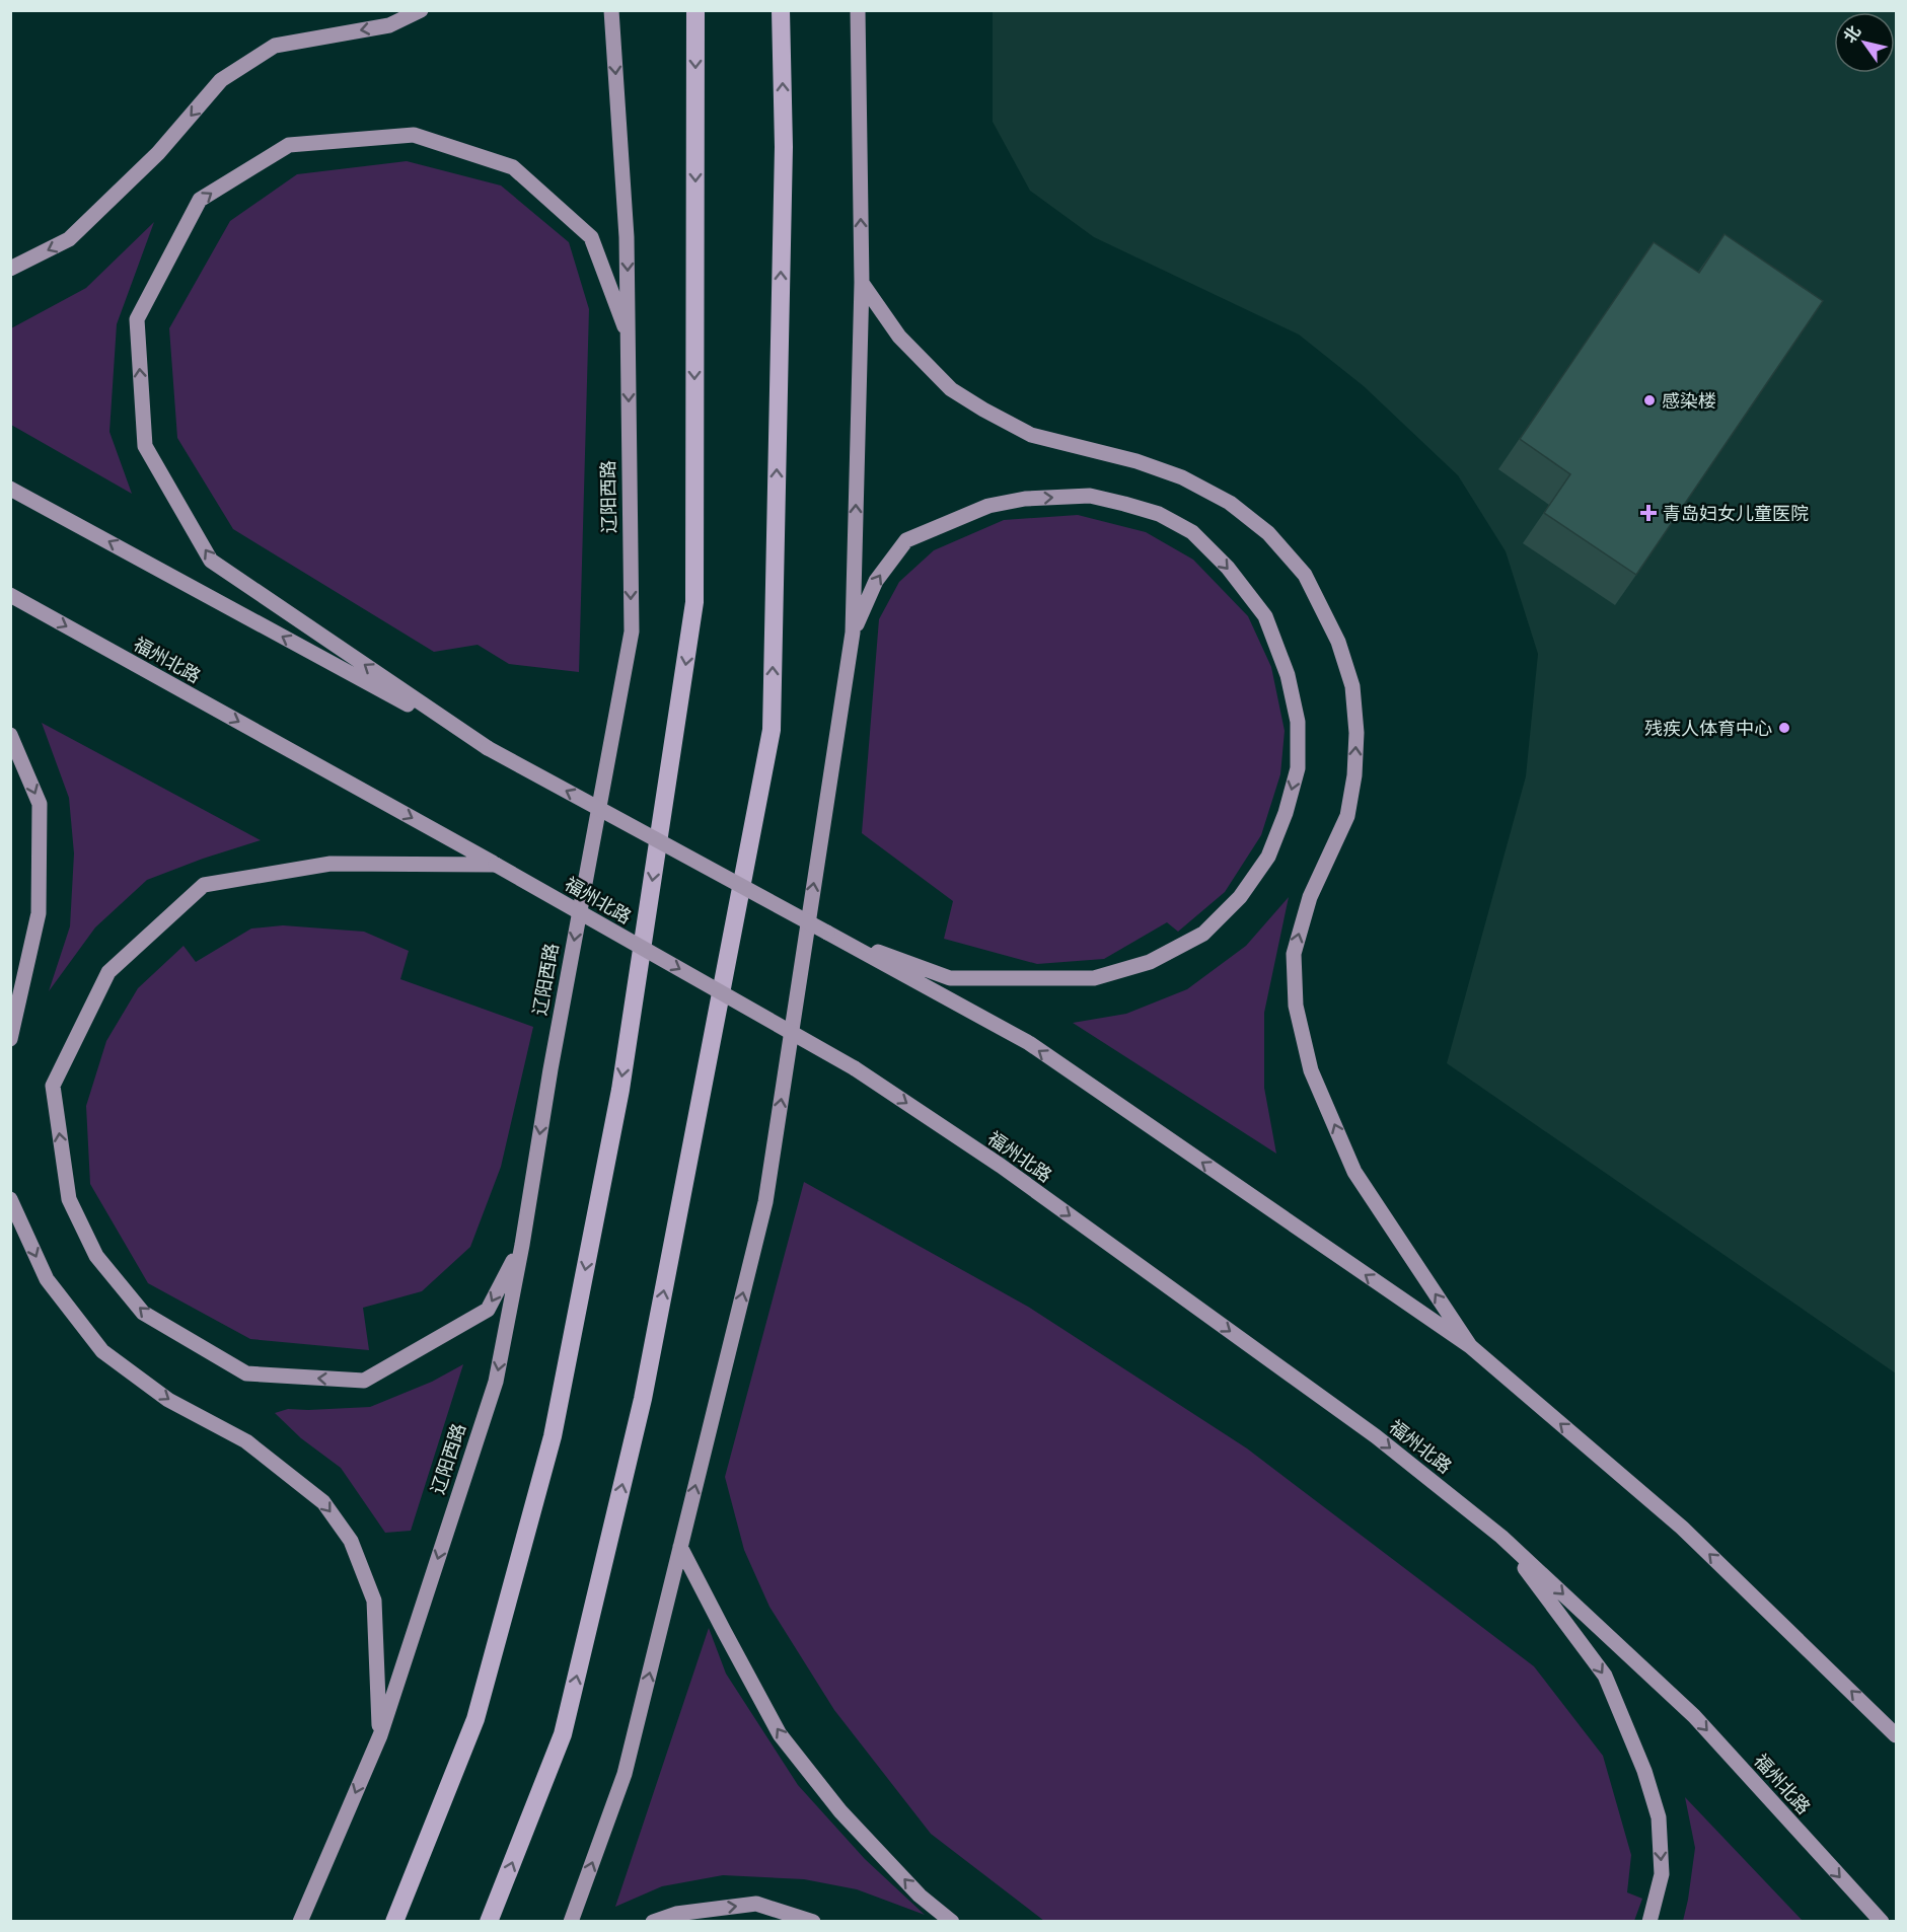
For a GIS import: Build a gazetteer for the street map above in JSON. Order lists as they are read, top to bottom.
{
  "streets": {
    "main road": ["辽阳西路", "福州北路"]
  },
  "one_way": ["辽阳西路"],
  "places": {
    "other": ["感染楼", "残疾人体育中心"],
    "health": ["青岛妇女儿童医院"]
  },
  "north": "top left"
}
